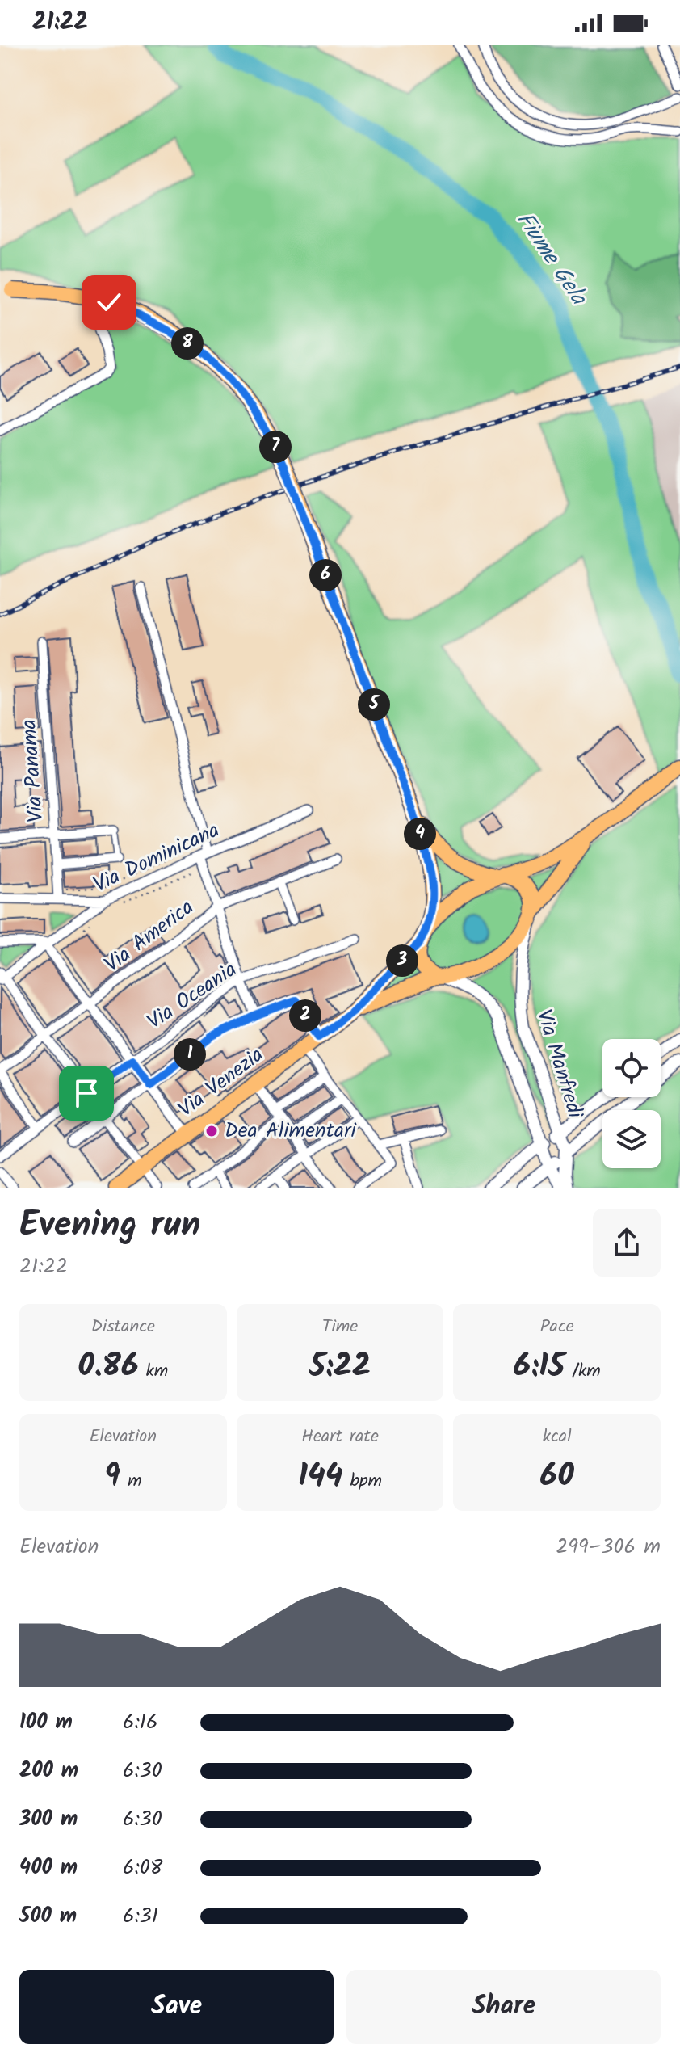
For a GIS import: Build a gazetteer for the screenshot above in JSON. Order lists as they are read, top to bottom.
{
  "streets": {
    "main road": ["Via Venezia"],
    "street": [
      "Via Panama",
      "Via Dominicana",
      "Via America",
      "Via Oceania",
      "Via Manfredi"
    ]
  },
  "crossings": [
    ["Via Manfredi", "Via Venezia"]
  ],
  "water": ["Fiume Gela"],
  "places": ["Dea Alimentari"],
  "page": {
    "status": "21:22",
    "pins": [
      "8",
      "7",
      "6",
      "5",
      "4",
      "3",
      "2",
      "1"
    ],
    "heading": ["Evening run", "21:22"],
    "stats": [
      ["Distance", "0.86 km"],
      ["Time", "5:22"],
      ["Pace", "6:15 /km"],
      ["Elevation", "9 m"],
      ["Heart rate", "144 bpm"],
      ["kcal", "60"]
    ],
    "chart": ["Elevation", "299–306 m"],
    "list": [
      {
        "name": "100 m",
        "note": "6:16"
      },
      {
        "name": "200 m",
        "note": "6:30"
      },
      {
        "name": "300 m",
        "note": "6:30"
      },
      {
        "name": "400 m",
        "note": "6:08"
      },
      {
        "name": "500 m",
        "note": "6:31"
      }
    ],
    "buttons": ["Save", "Share"]
  }
}
